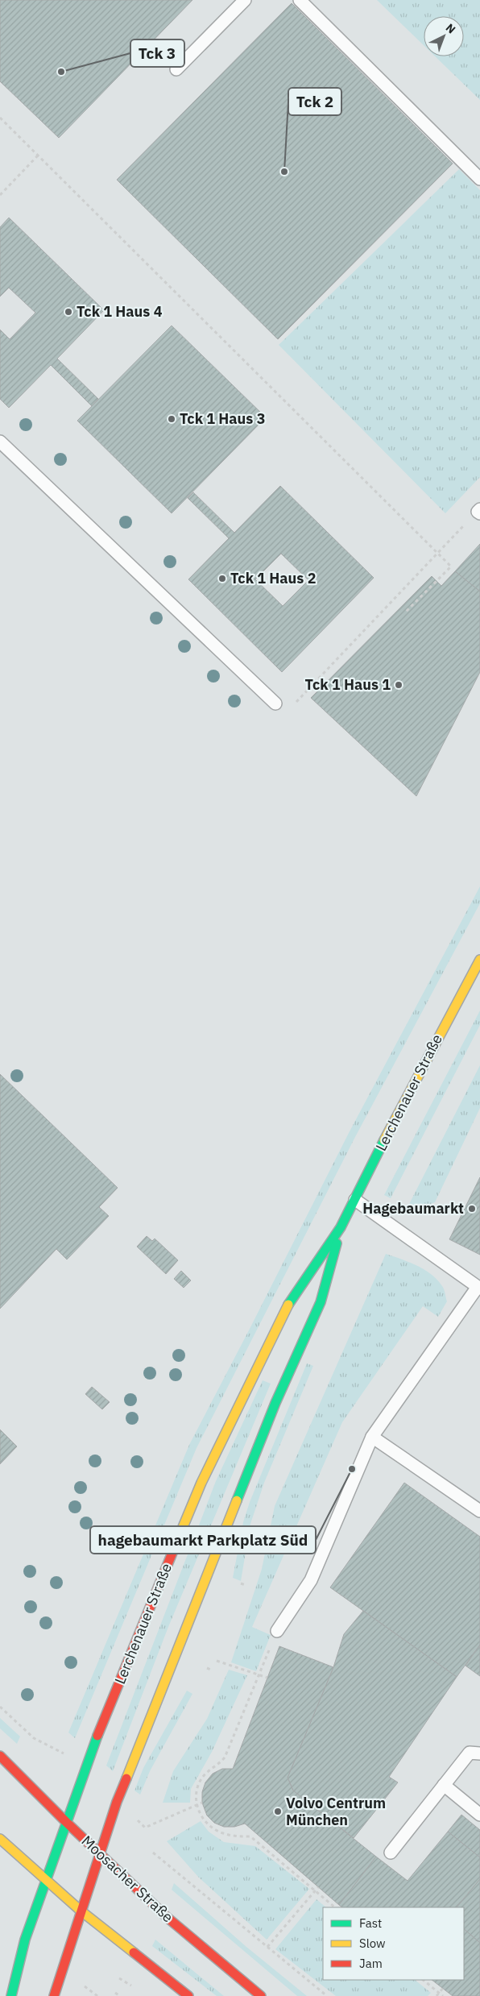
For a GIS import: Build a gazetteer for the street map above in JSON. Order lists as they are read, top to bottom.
{
  "streets": {
    "main road": ["Lerchenauer Straße", "Moosacher Straße"]
  },
  "crossings": [
    ["Lerchenauer Straße", "Moosacher Straße"]
  ],
  "places": [
    "Tck 3",
    "Tck 2",
    "Tck 1 Haus 4",
    "Tck 1 Haus 3",
    "Tck 1 Haus 2",
    "Tck 1 Haus 1",
    "Hagebaumarkt",
    "hagebaumarkt Parkplatz Süd",
    "Volvo Centrum München"
  ],
  "legend": ["Fast", "Slow", "Jam"],
  "north": "top right"
}
